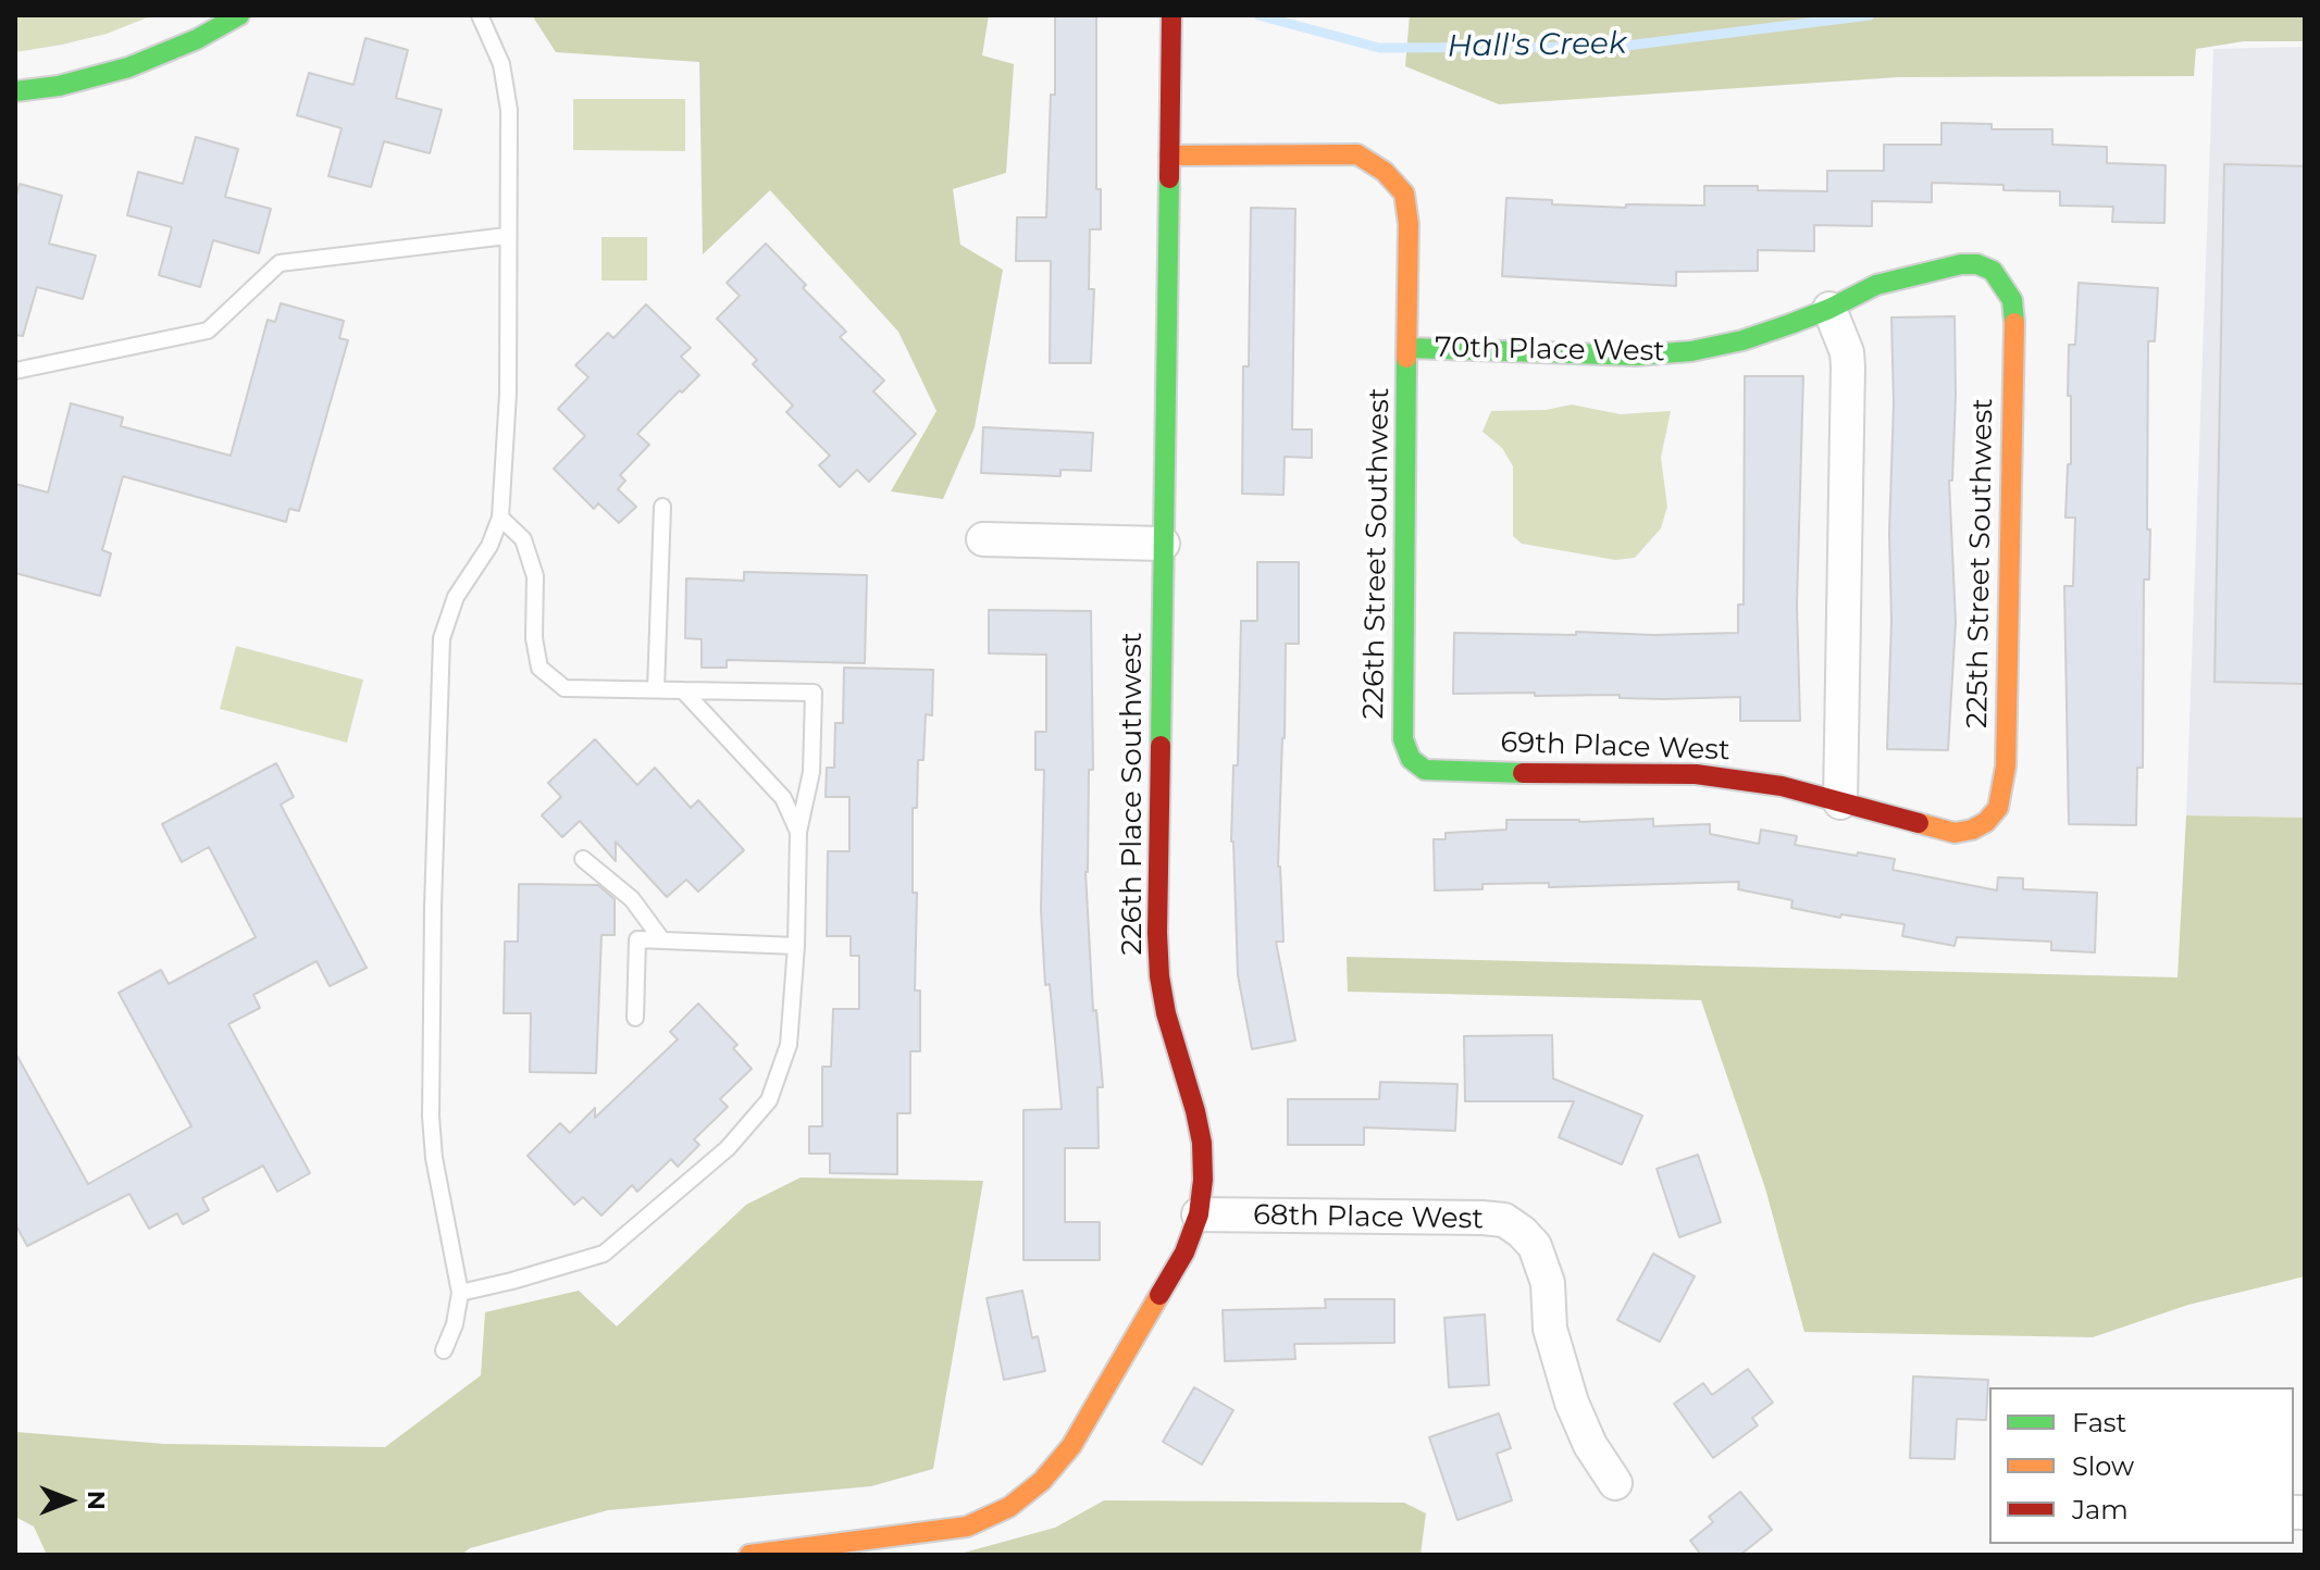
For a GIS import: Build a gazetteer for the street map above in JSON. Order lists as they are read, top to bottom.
{
  "streets": {
    "street": [
      "70th Place West",
      "226th Street Southwest",
      "225th Street Southwest",
      "69th Place West",
      "226th Place Southwest",
      "68th Place West"
    ]
  },
  "crossings": [
    ["70th Place West", "226th Street Southwest"],
    ["70th Place West", "225th Street Southwest"],
    ["70th Place West", "226th Place Southwest"],
    ["226th Street Southwest", "69th Place West"],
    ["225th Street Southwest", "69th Place West"],
    ["226th Place Southwest", "68th Place West"]
  ],
  "water": ["Hall's Creek"],
  "legend": ["Fast", "Slow", "Jam"],
  "north": "right"
}
